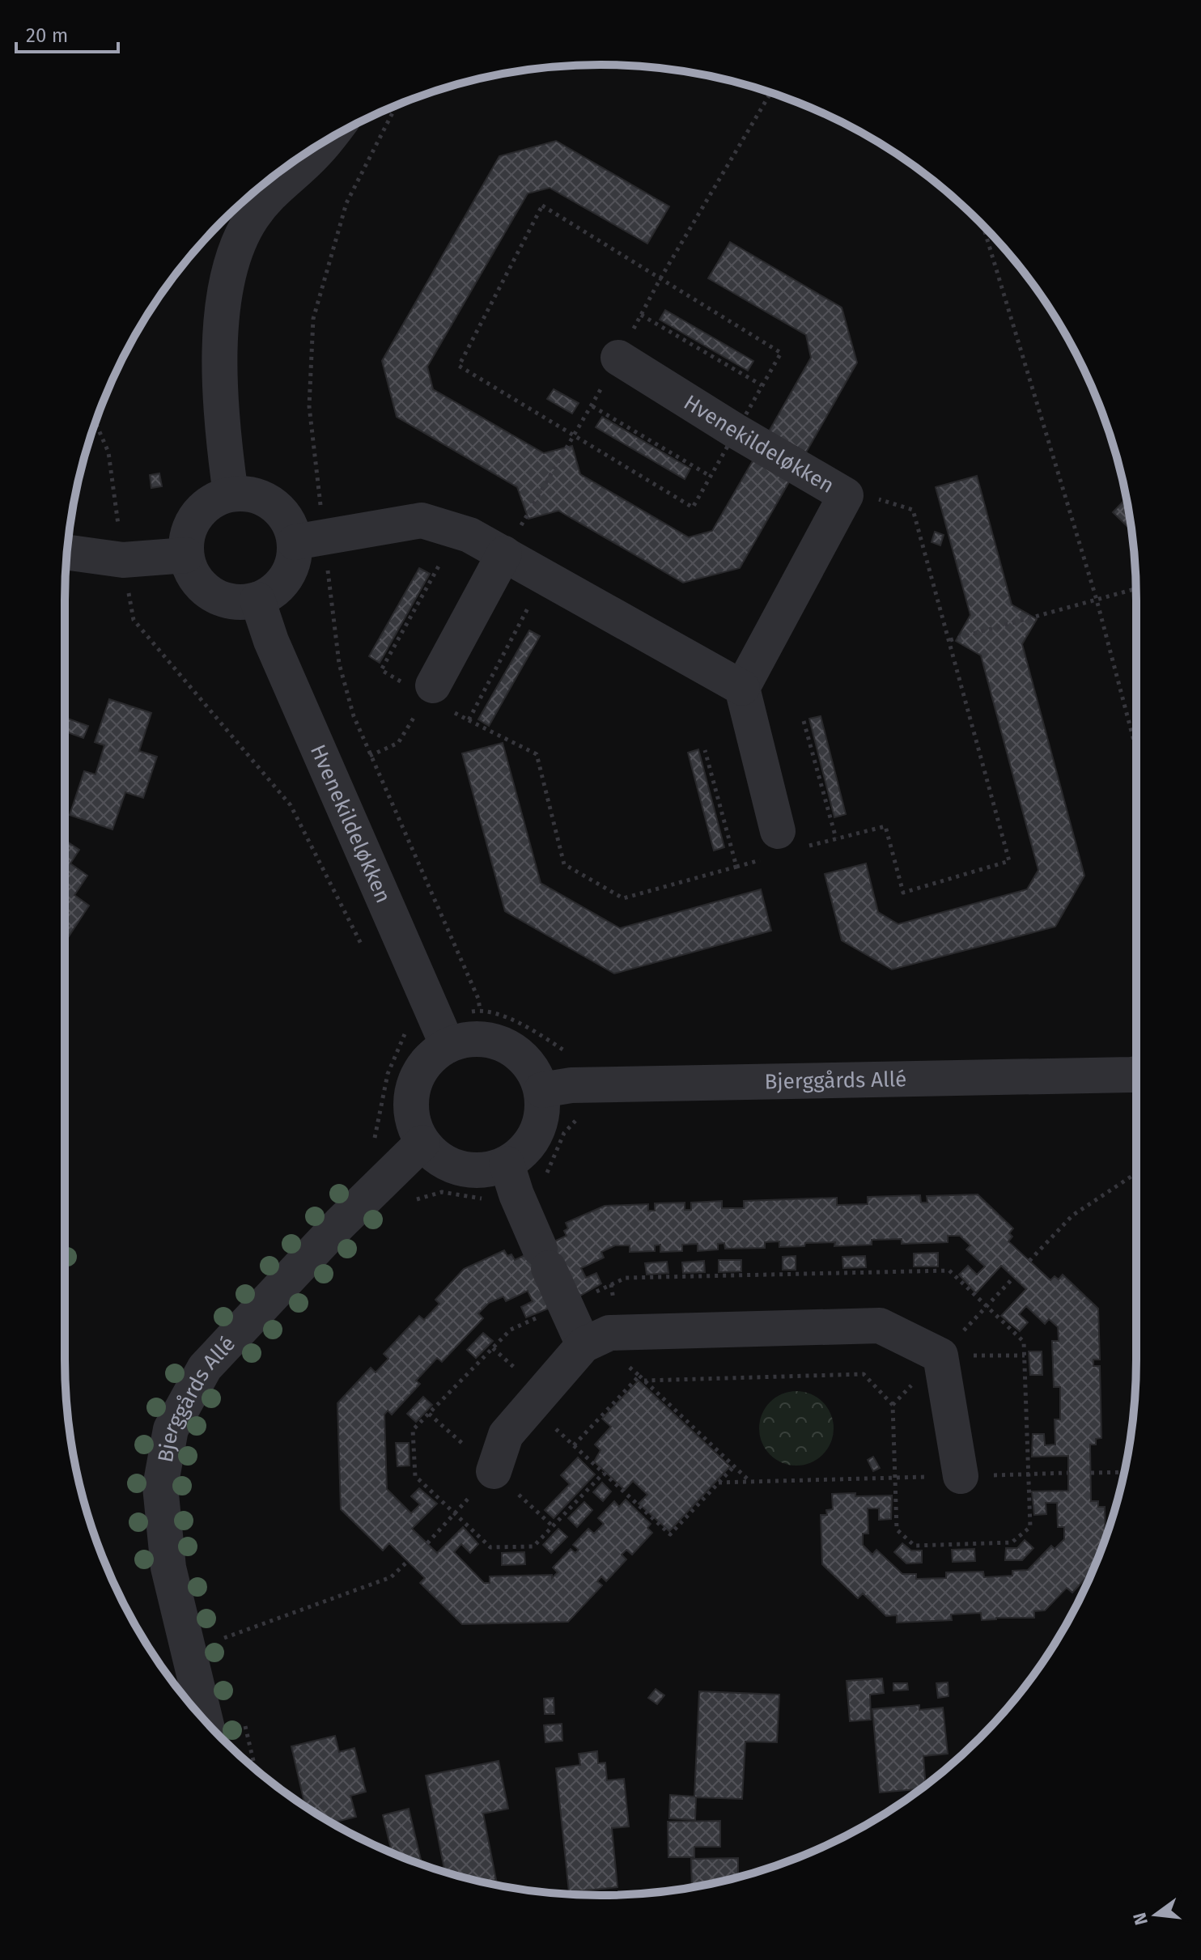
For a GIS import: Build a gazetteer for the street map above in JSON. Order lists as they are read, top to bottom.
{
  "streets": {
    "street": ["Hvenekildeløkken", "Bjerggårds Allé"]
  },
  "crossings": [
    ["Hvenekildeløkken", "Bjerggårds Allé"]
  ],
  "scale_bar": "20 m",
  "north": "left"
}
